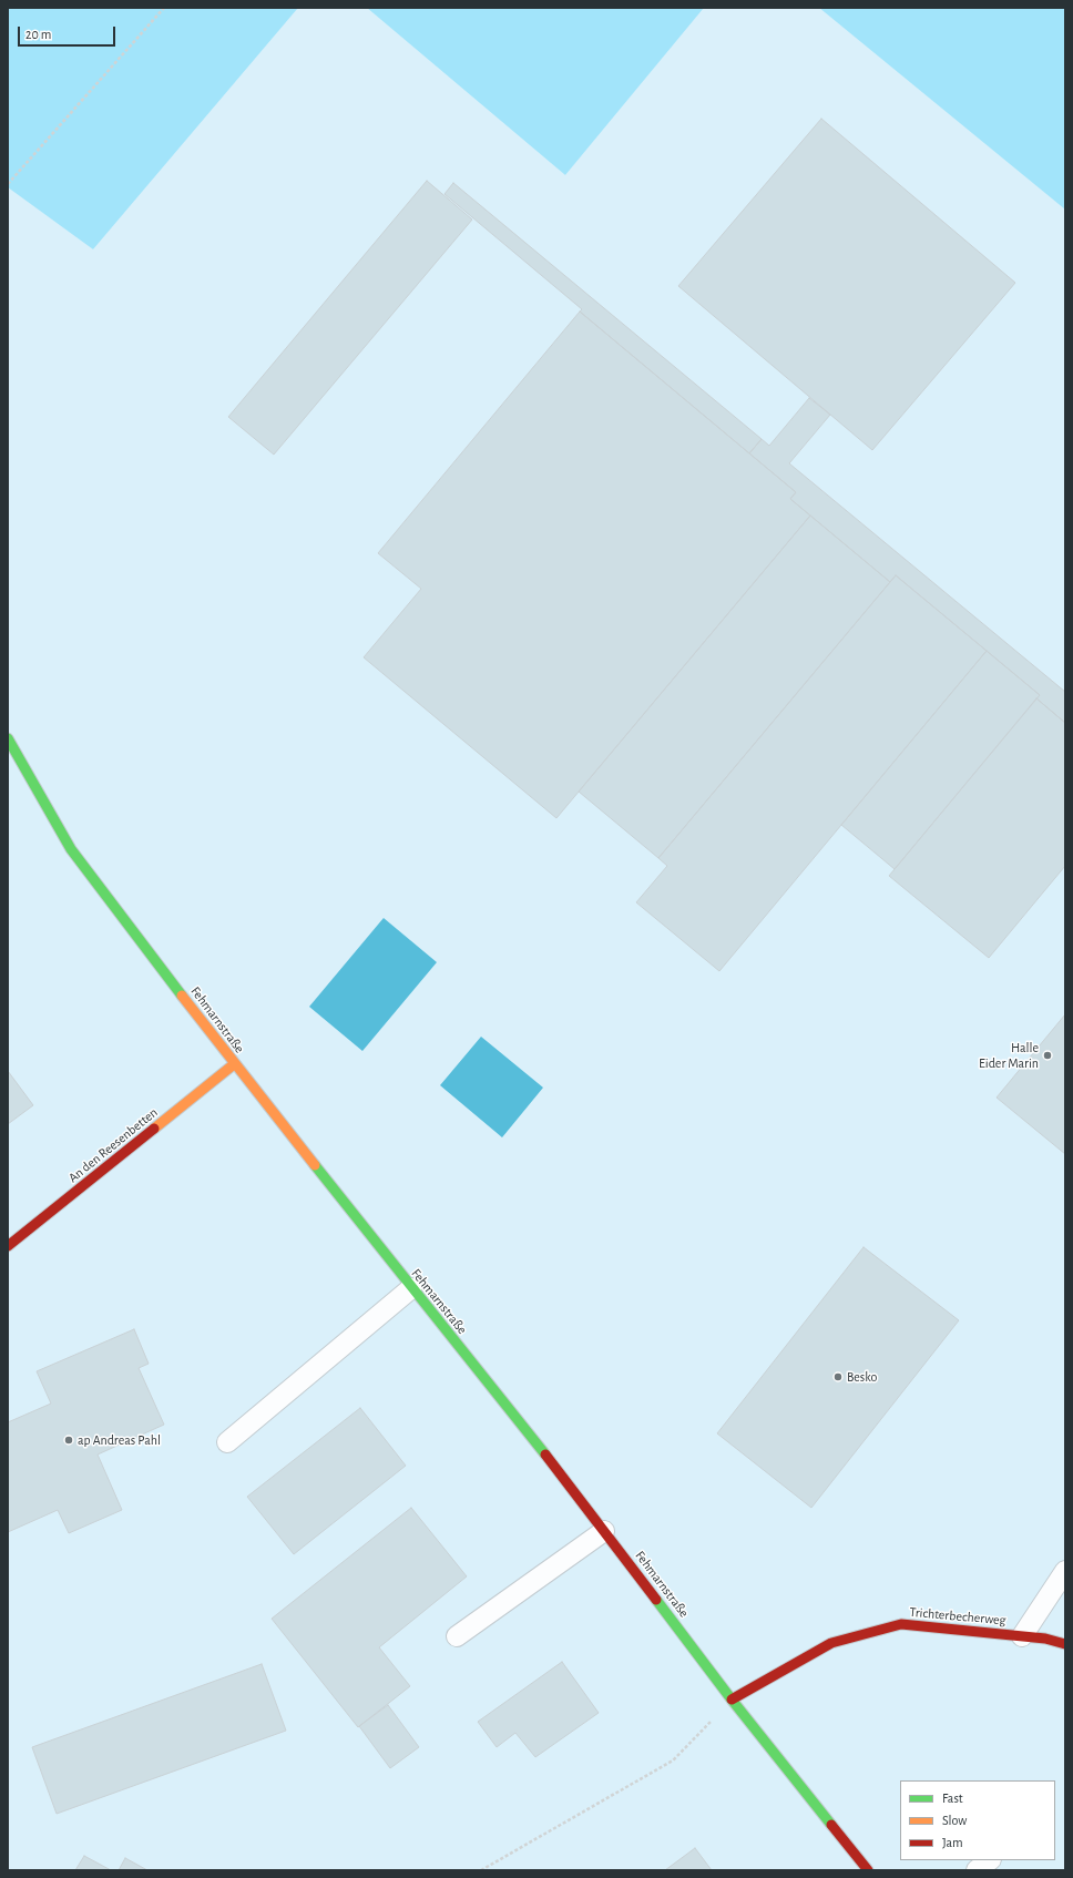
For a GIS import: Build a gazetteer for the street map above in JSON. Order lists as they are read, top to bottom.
{
  "streets": {
    "street": ["Fehmarnstraße", "An den Reesenbetten", "Trichterbecherweg"]
  },
  "crossings": [
    ["Fehmarnstraße", "An den Reesenbetten"],
    ["Fehmarnstraße", "Trichterbecherweg"]
  ],
  "places": ["Halle Eider Marin", "Besko", "ap Andreas Pahl"],
  "legend": ["Fast", "Slow", "Jam"],
  "scale_bar": "20 m"
}
